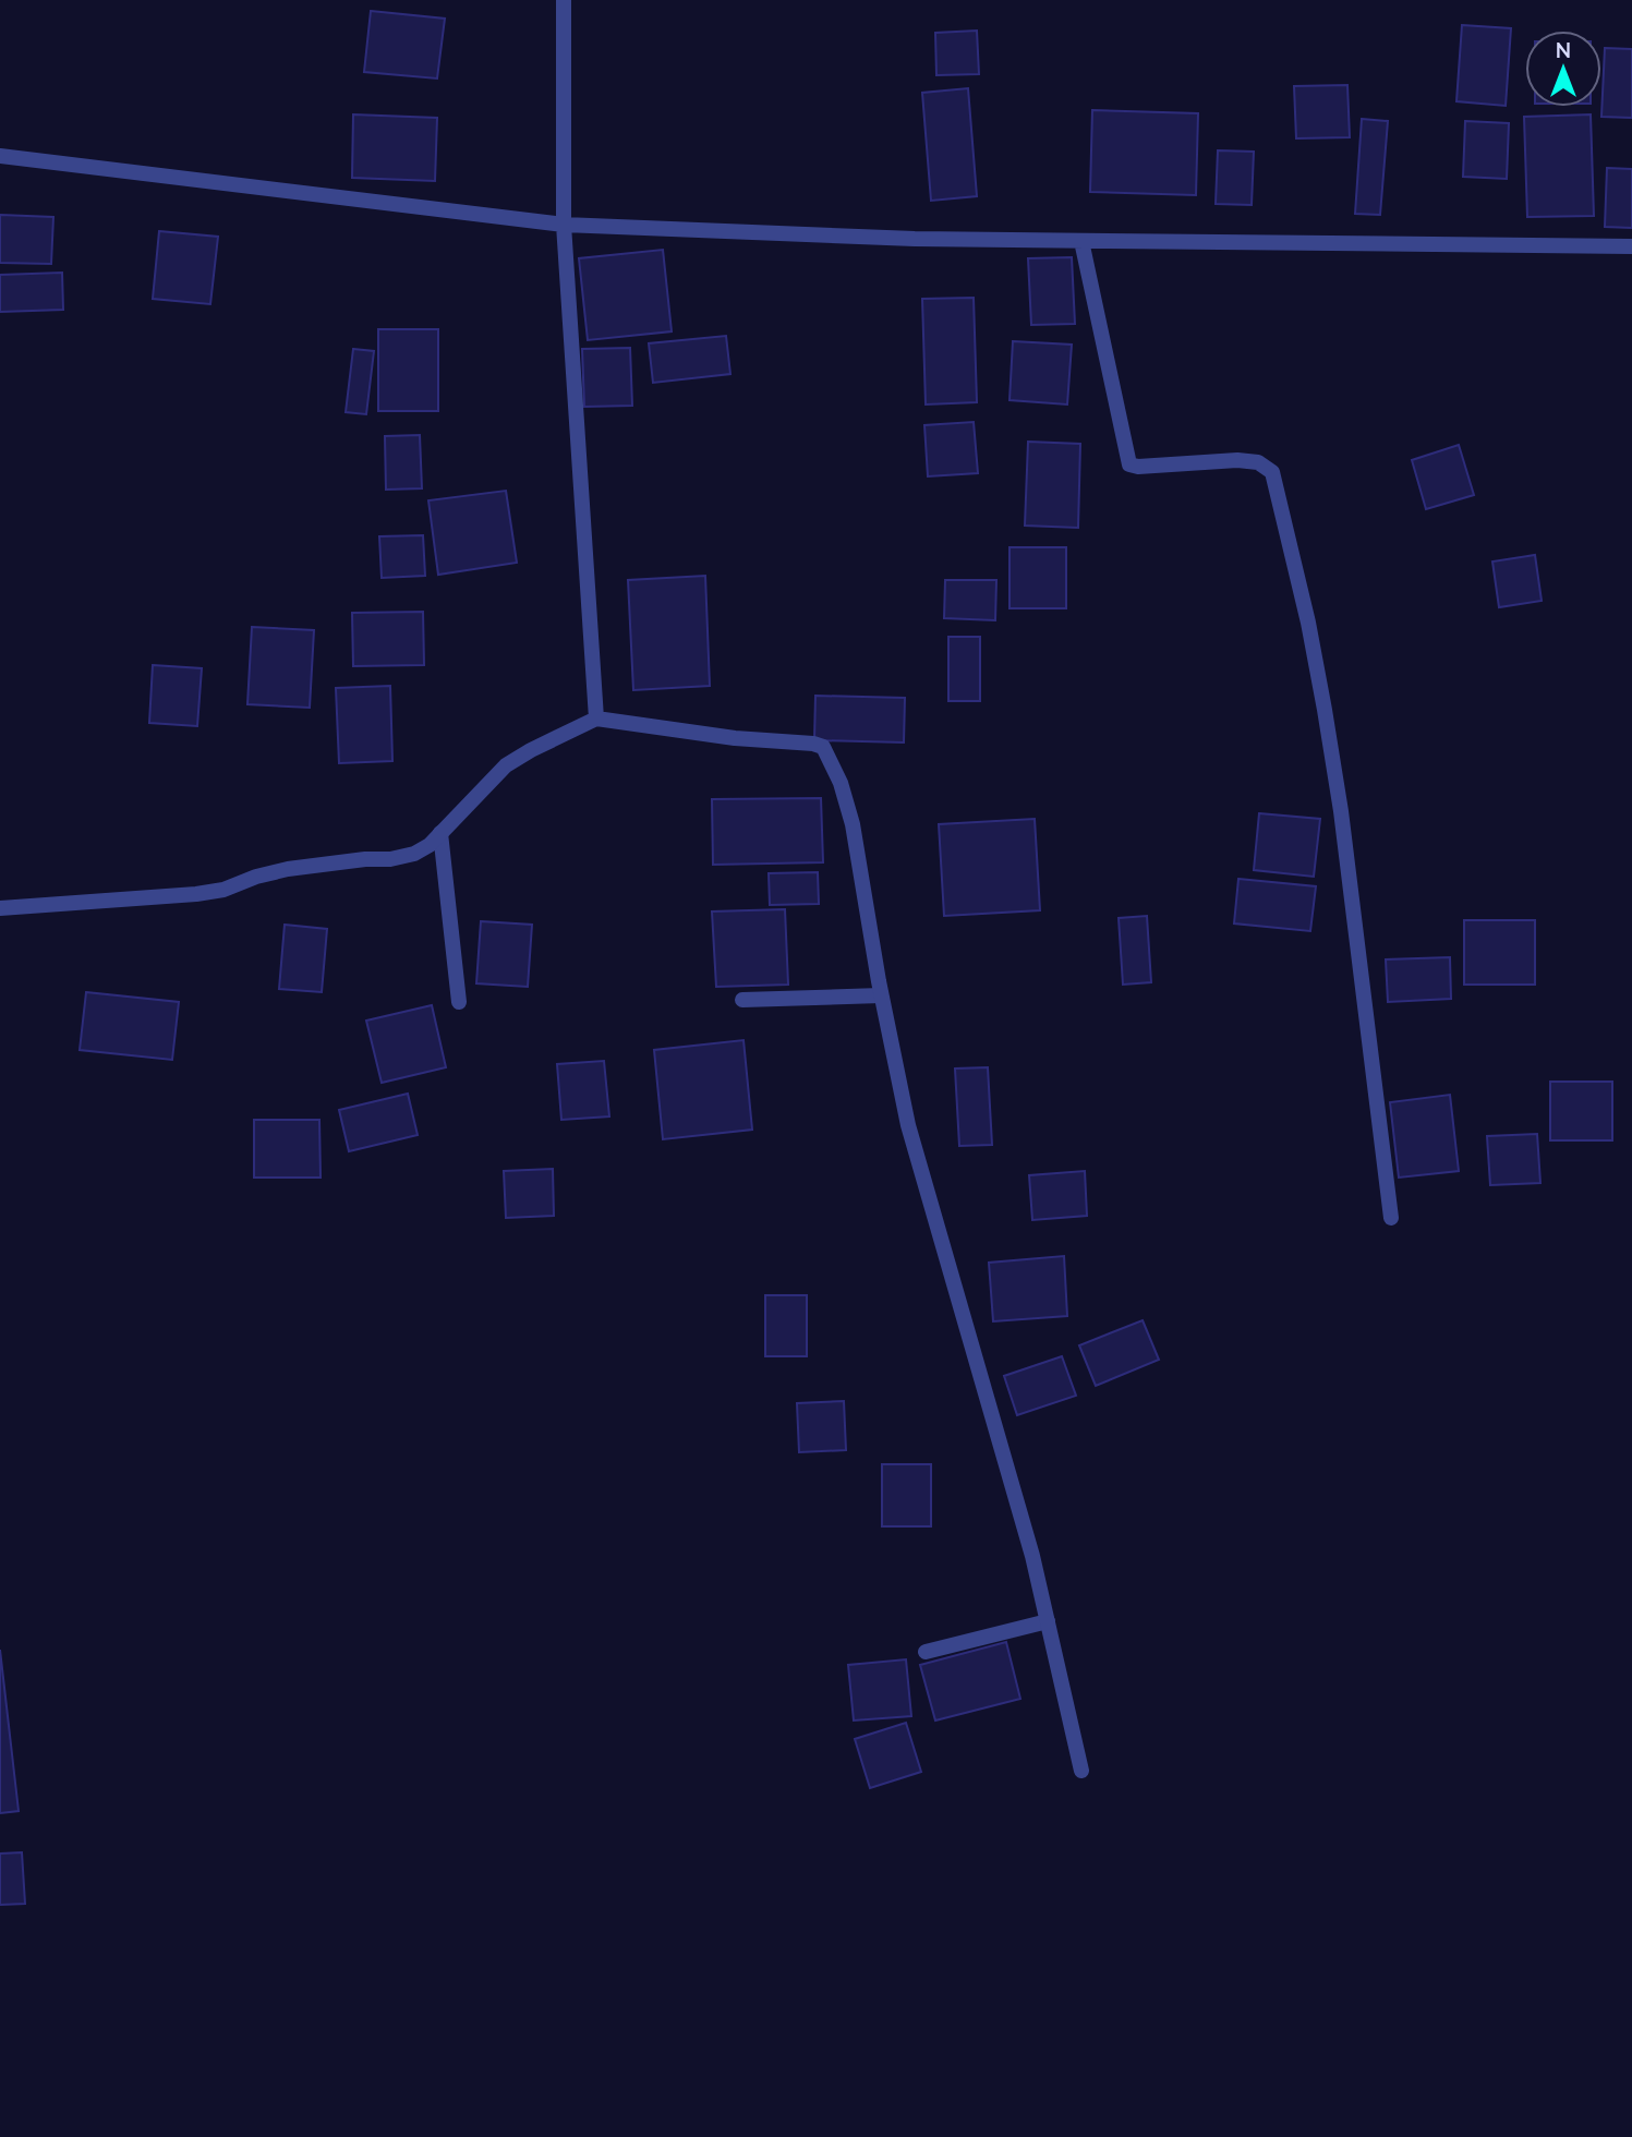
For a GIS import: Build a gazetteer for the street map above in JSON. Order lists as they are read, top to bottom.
{
  "north": "top"
}
